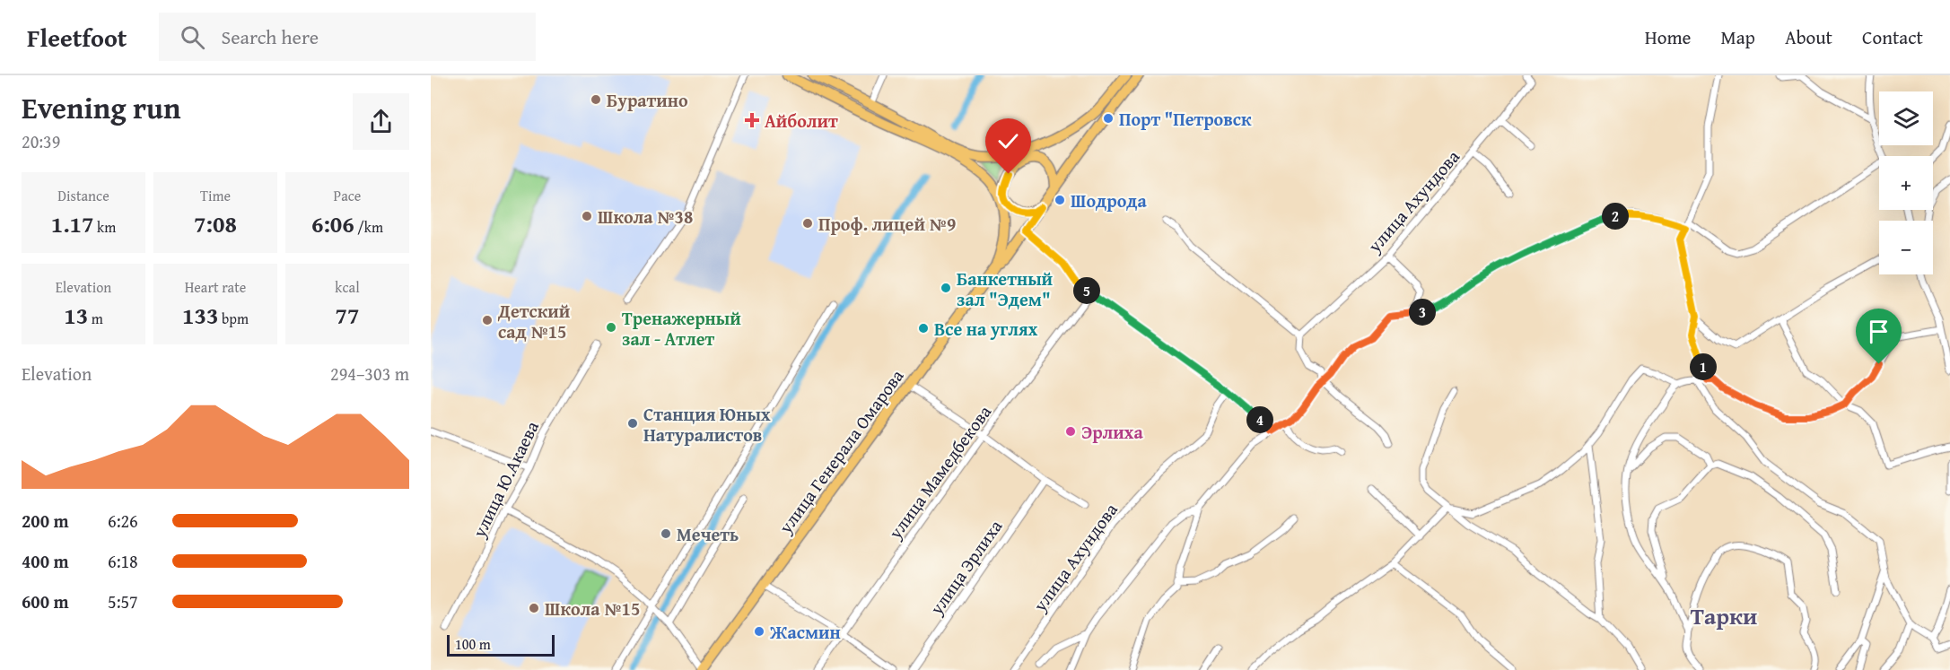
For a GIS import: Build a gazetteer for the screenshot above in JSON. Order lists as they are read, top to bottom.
{
  "streets": {
    "main road": ["улица Генерала Омарова"],
    "street": [
      "улица Ахундова",
      "улица Мамедбекова",
      "улица Ю.Акаева",
      "улица Эрлиха"
    ]
  },
  "districts": ["Тарки"],
  "places": {
    "other": [
      "Буратино",
      "Порт \"Петровск",
      "Шодрода",
      "Школа №38",
      "Проф. лицей №9",
      "Банкетный зал \"Эдем\"",
      "Детский сад №15",
      "Тренажерный зал - Атлет",
      "Все на углях",
      "Станция Юных Натуралистов",
      "Эрлиха",
      "Мечеть",
      "Школа №15",
      "Жасмин"
    ],
    "health": ["Айболит"]
  },
  "scale_bar": "100 m",
  "page": {
    "header": "Fleetfoot",
    "search": "Search here",
    "nav": [
      "Home",
      "Map",
      "About",
      "Contact"
    ],
    "heading": ["Evening run", "20:39"],
    "map_buttons": ["+", "−"],
    "stats": [
      ["Distance", "1.17 km"],
      ["Time", "7:08"],
      ["Pace", "6:06 /km"],
      ["Elevation", "13 m"],
      ["Heart rate", "133 bpm"],
      ["kcal", "77"]
    ],
    "pins": [
      "2",
      "5",
      "3",
      "1",
      "4"
    ],
    "chart": ["Elevation", "294–303 m"],
    "list": [
      {
        "name": "200 m",
        "note": "6:26"
      },
      {
        "name": "400 m",
        "note": "6:18"
      },
      {
        "name": "600 m",
        "note": "5:57"
      }
    ],
    "scale": "100 m"
  }
}
